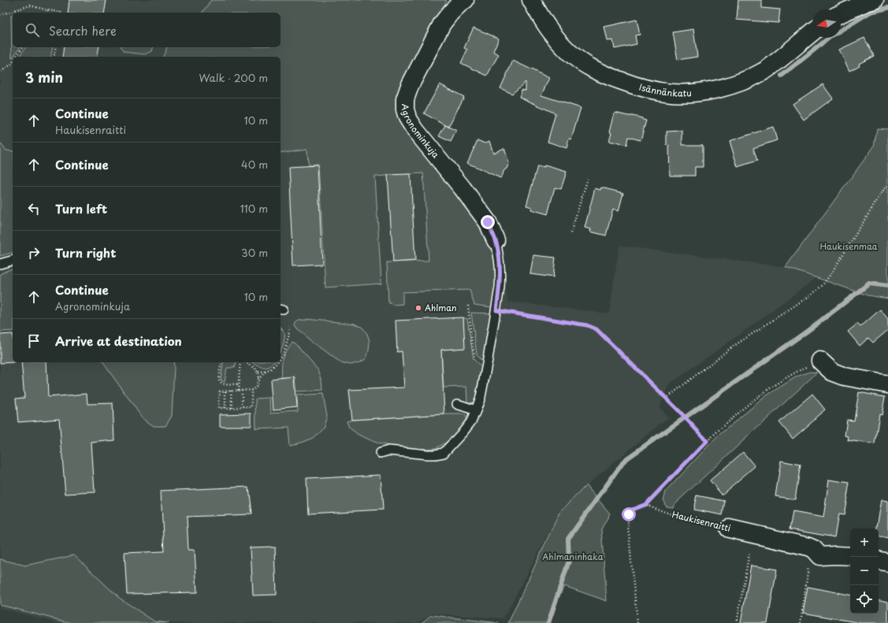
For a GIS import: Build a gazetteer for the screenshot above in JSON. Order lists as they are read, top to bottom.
{
  "streets": {
    "street": ["Isännänkatu", "Agronominkuja", "Haukisenraitti"]
  },
  "parks": ["Haukisenmaa", "Ahlmaninhaka"],
  "places": ["Ahlman"],
  "north": "left",
  "page": {
    "search": "Search here",
    "heading": ["3 min", "Walk · 200 m"],
    "list": [
      ["Continue", "Haukisenraitti", "10 m"],
      ["Continue", "40 m"],
      ["Turn left", "110 m"],
      ["Turn right", "30 m"],
      ["Continue", "Agronominkuja", "10 m"],
      "Arrive at destination"
    ],
    "map_buttons": ["+", "−"]
  }
}
